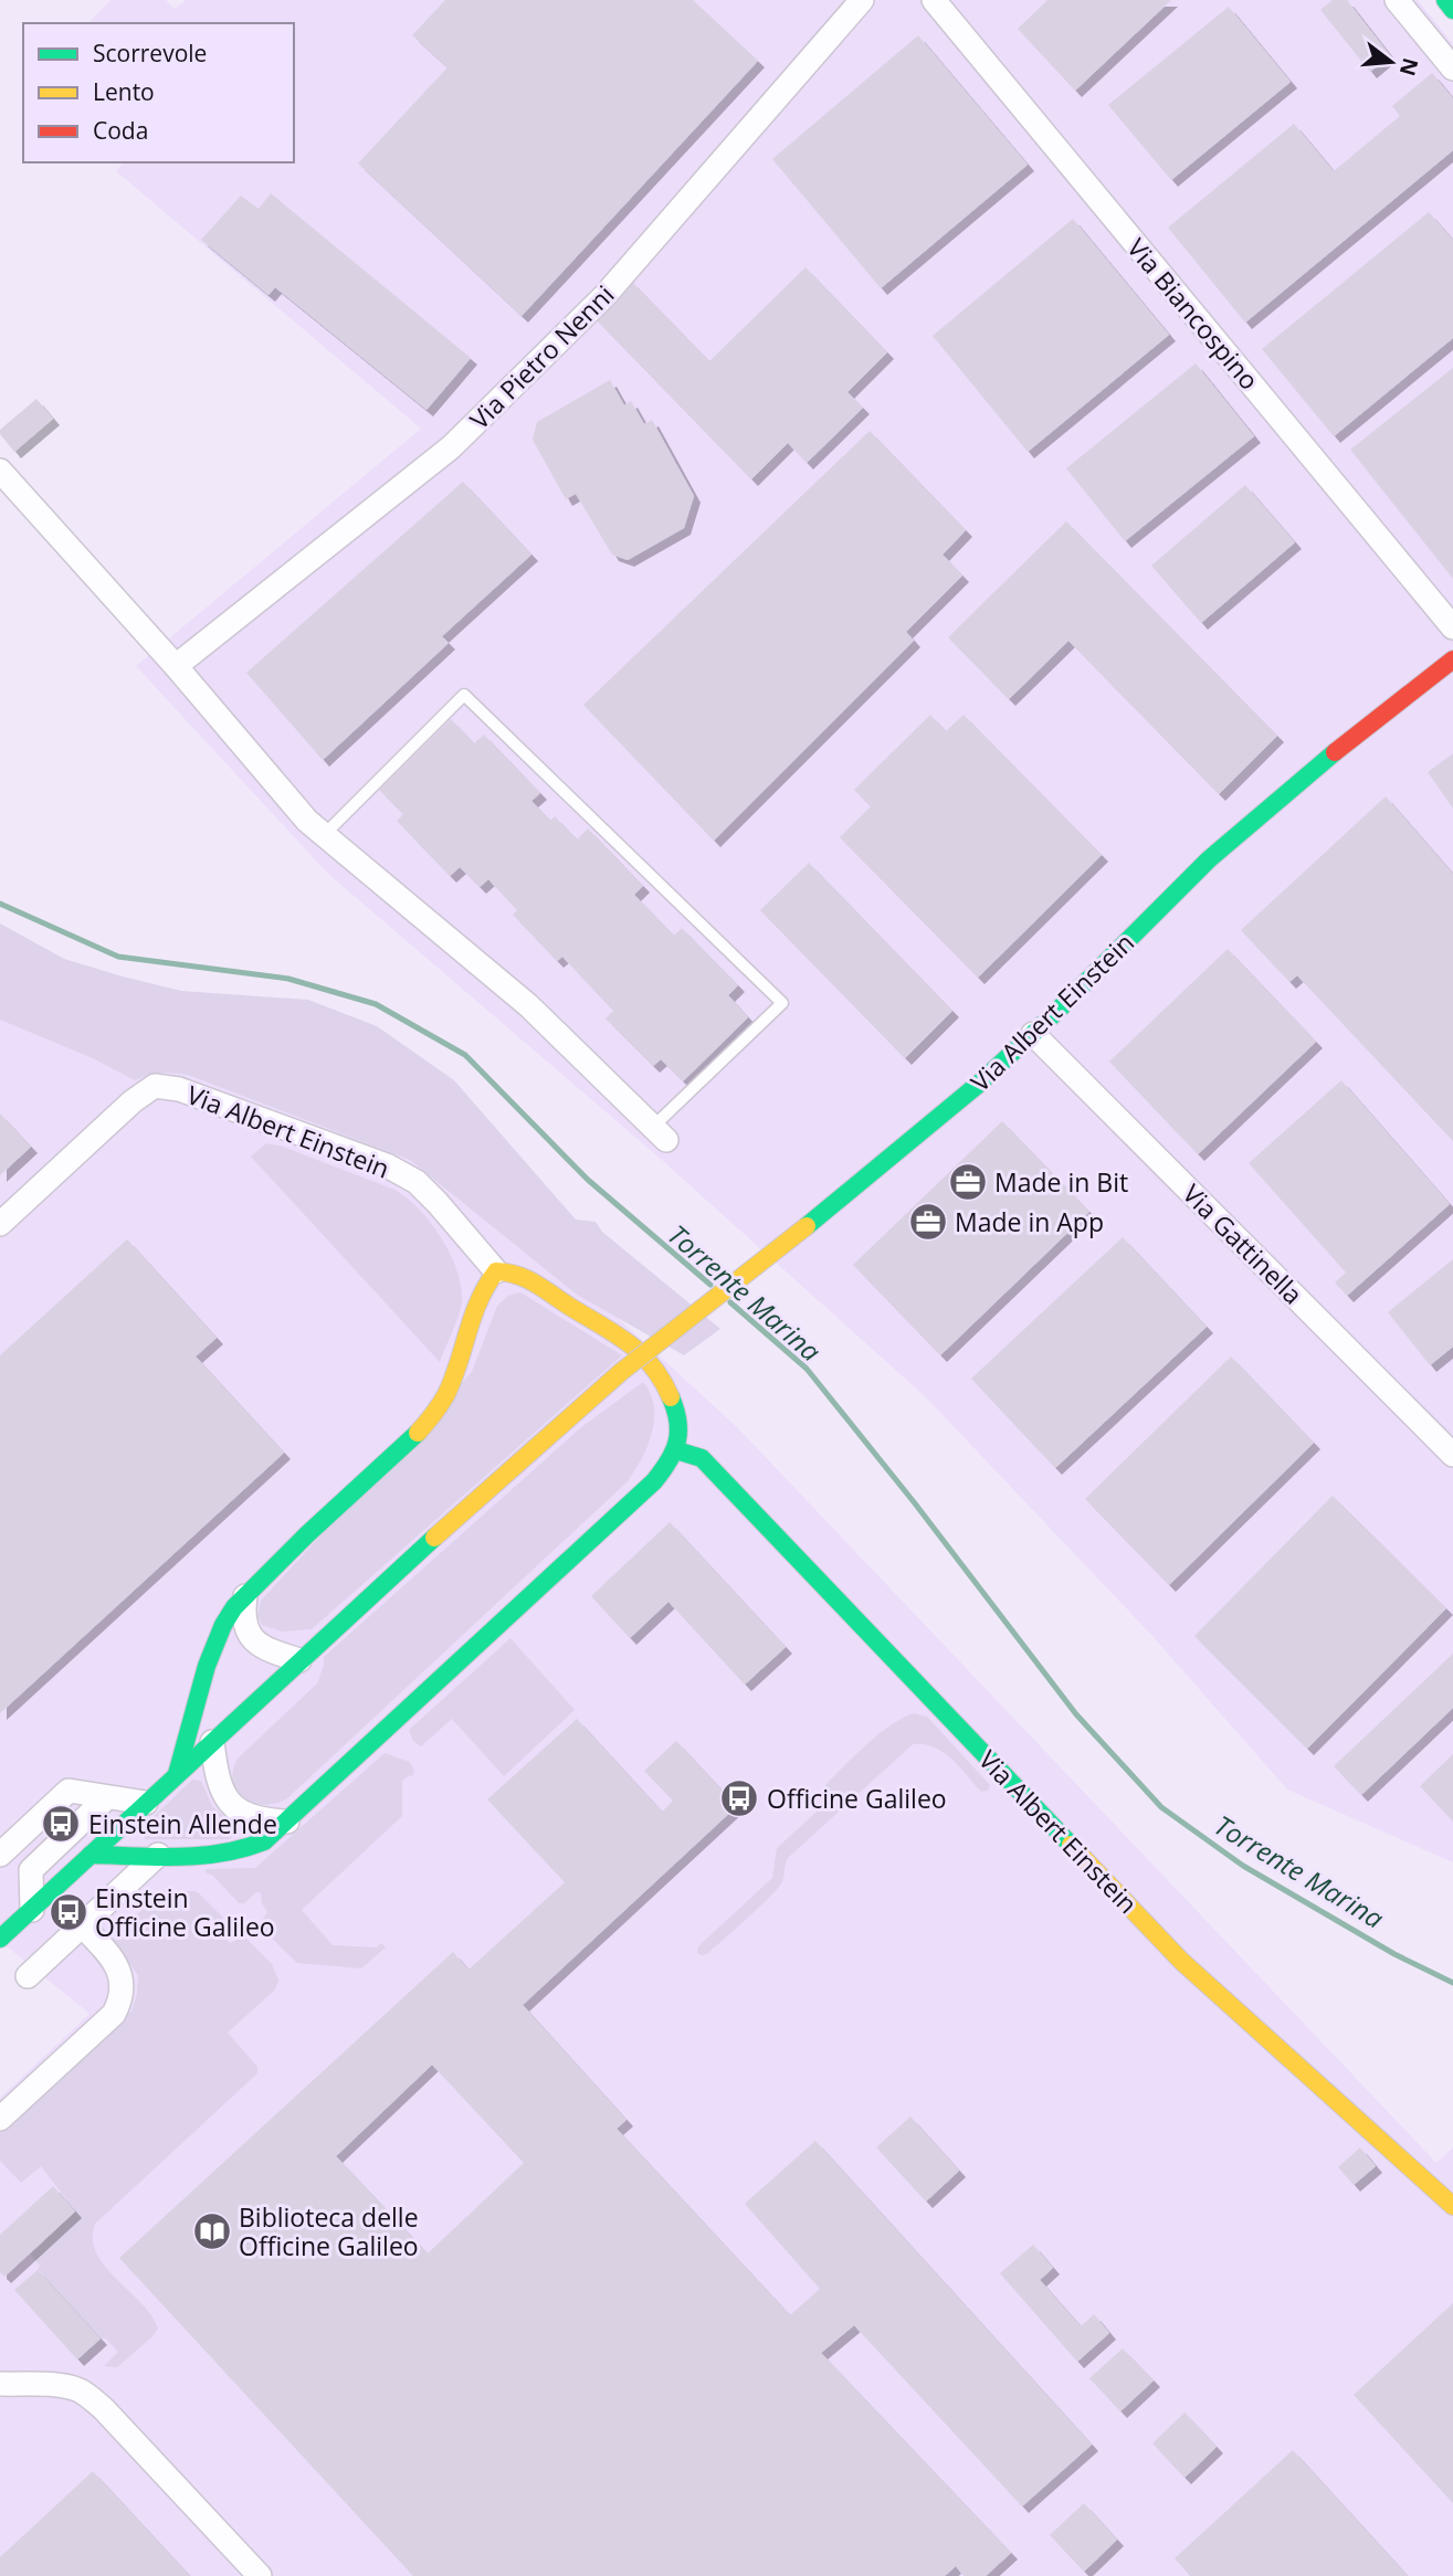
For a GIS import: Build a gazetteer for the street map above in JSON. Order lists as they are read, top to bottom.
{
  "streets": {
    "street": [
      "Via Biancospino",
      "Via Pietro Nenni",
      "Via Albert Einstein",
      "Via Gattinella"
    ]
  },
  "crossings": [
    ["Via Albert Einstein", "Via Gattinella"]
  ],
  "water": ["Torrente Marina"],
  "places": {
    "office": ["Made in Bit", "Made in App"],
    "bus stop": ["Officine Galileo", "Einstein Allende", "Einstein Officine Galileo"],
    "library": ["Biblioteca delle Officine Galileo"]
  },
  "legend": ["Scorrevole", "Lento", "Coda"],
  "north": "right"
}
